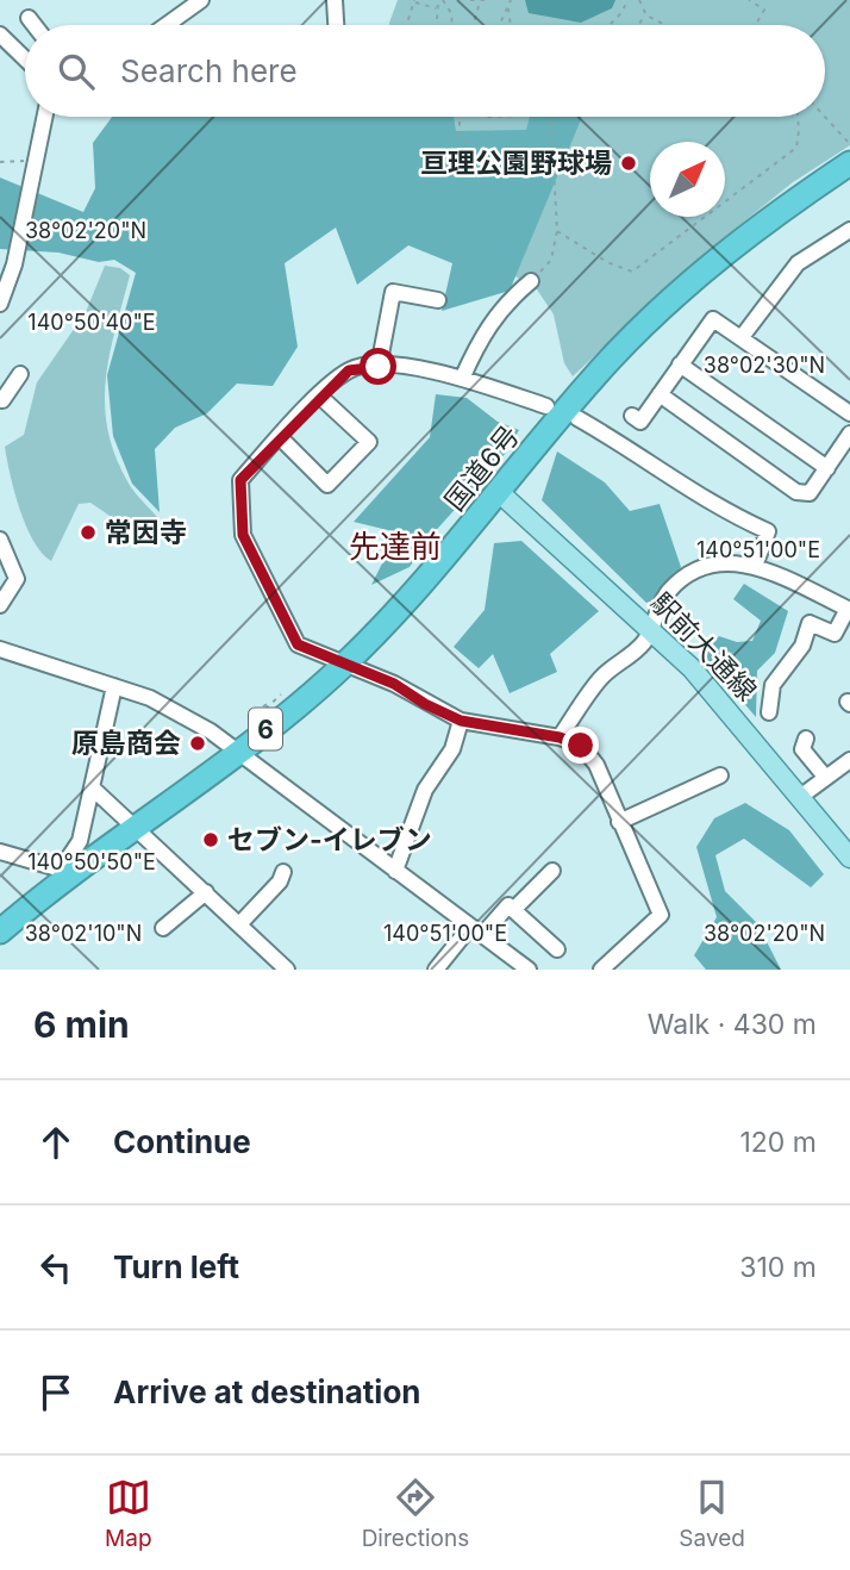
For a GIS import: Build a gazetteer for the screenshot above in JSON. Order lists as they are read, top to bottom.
{
  "streets": {
    "highway": ["国道6号", "6"],
    "main road": ["駅前大通線"]
  },
  "crossings": [
    ["国道6号", "駅前大通線"]
  ],
  "districts": ["先達前"],
  "places": [
    "亘理公園野球場",
    "常因寺",
    "原島商会",
    "セブン-イレブン"
  ],
  "north": "top right",
  "page": {
    "search": "Search here",
    "heading": ["6 min", "Walk · 430 m"],
    "list": [
      ["Continue", "120 m"],
      ["Turn left", "310 m"],
      "Arrive at destination"
    ],
    "nav": ["Map", "Directions", "Saved"]
  },
  "coordinates": [
    "38°02'20\"N",
    "140°50'40\"E",
    "38°02'30\"N",
    "140°51'00\"E",
    "140°50'50\"E",
    "38°02'10\"N"
  ]
}
